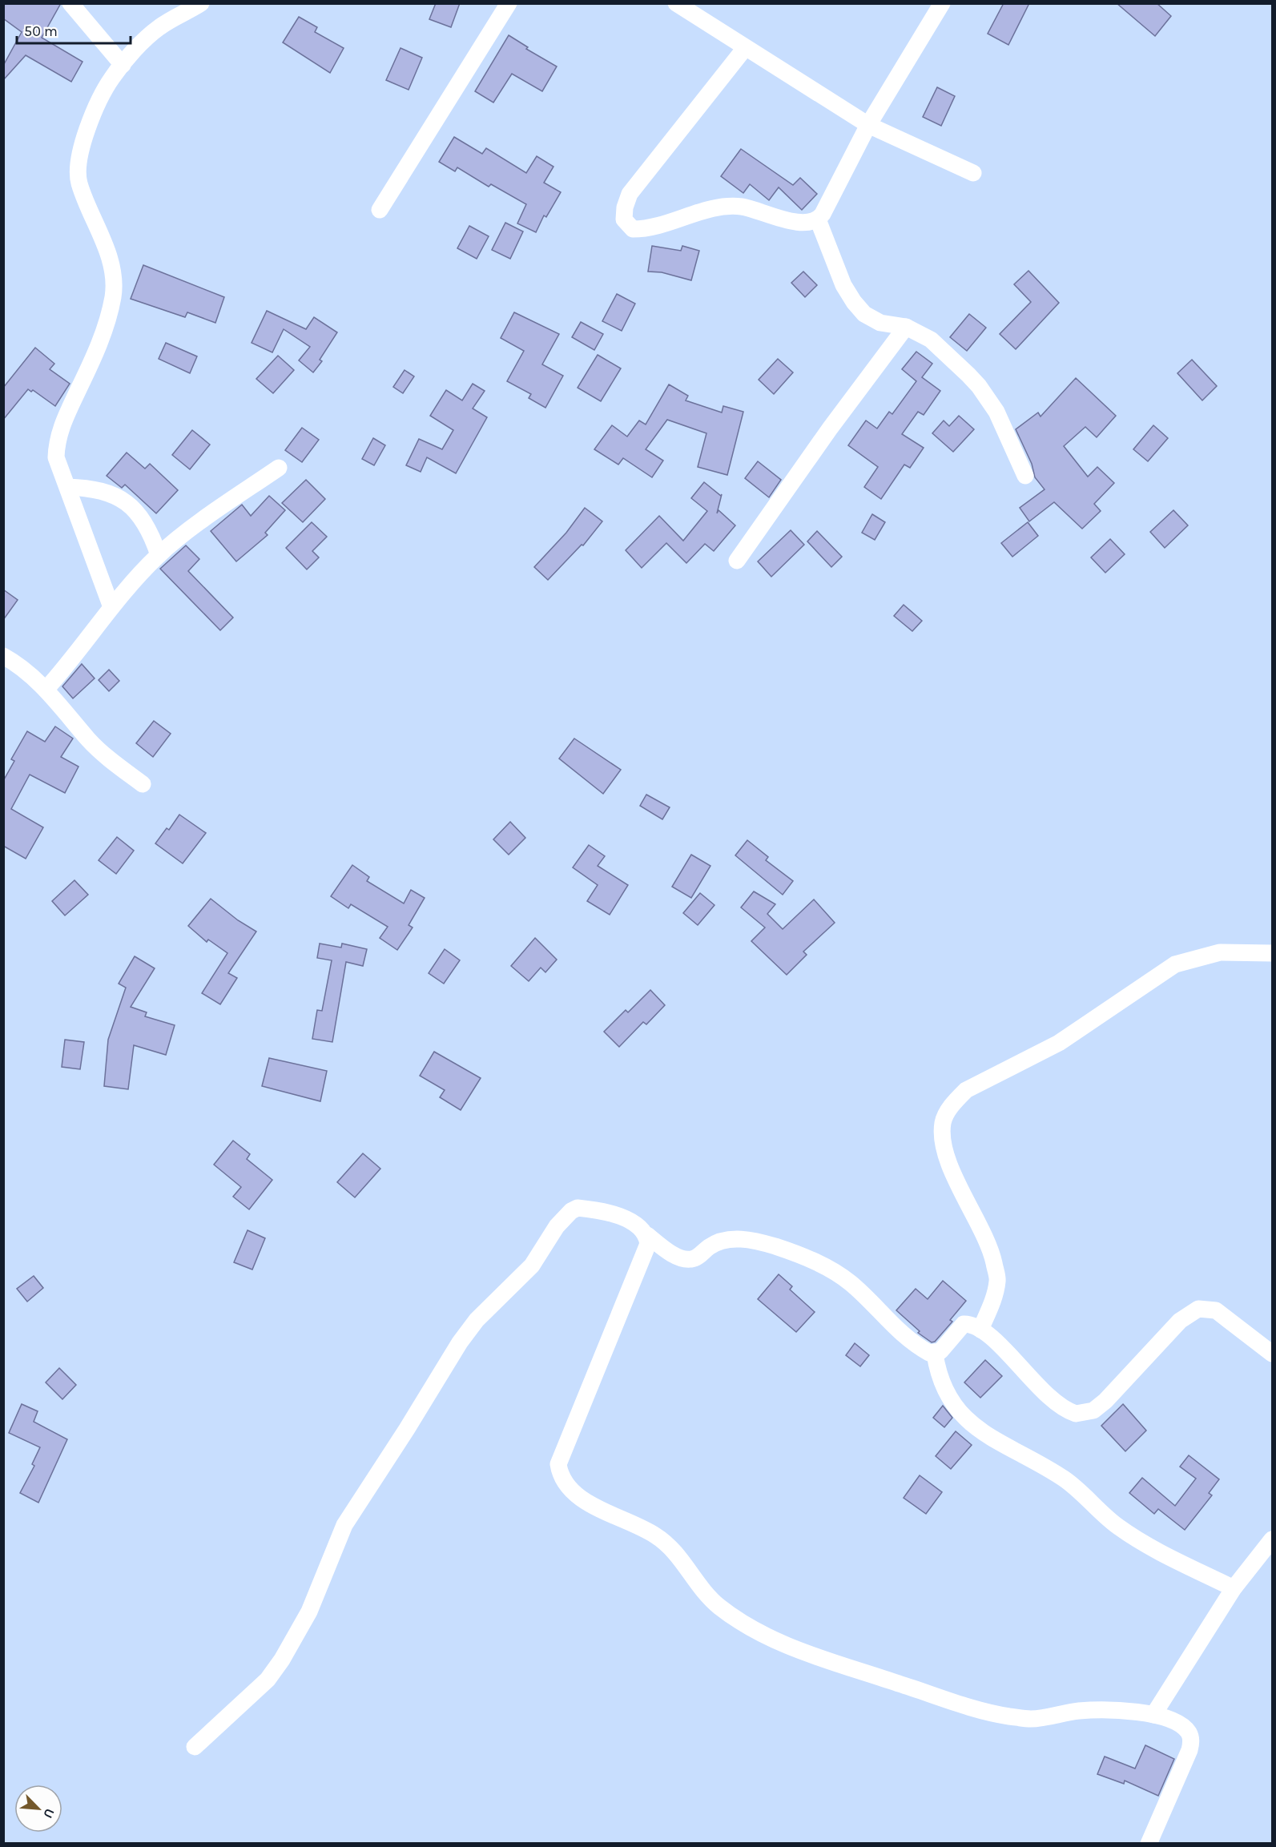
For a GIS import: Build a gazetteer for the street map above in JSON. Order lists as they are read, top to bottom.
{
  "scale_bar": "50 m",
  "north": "bottom right"
}
